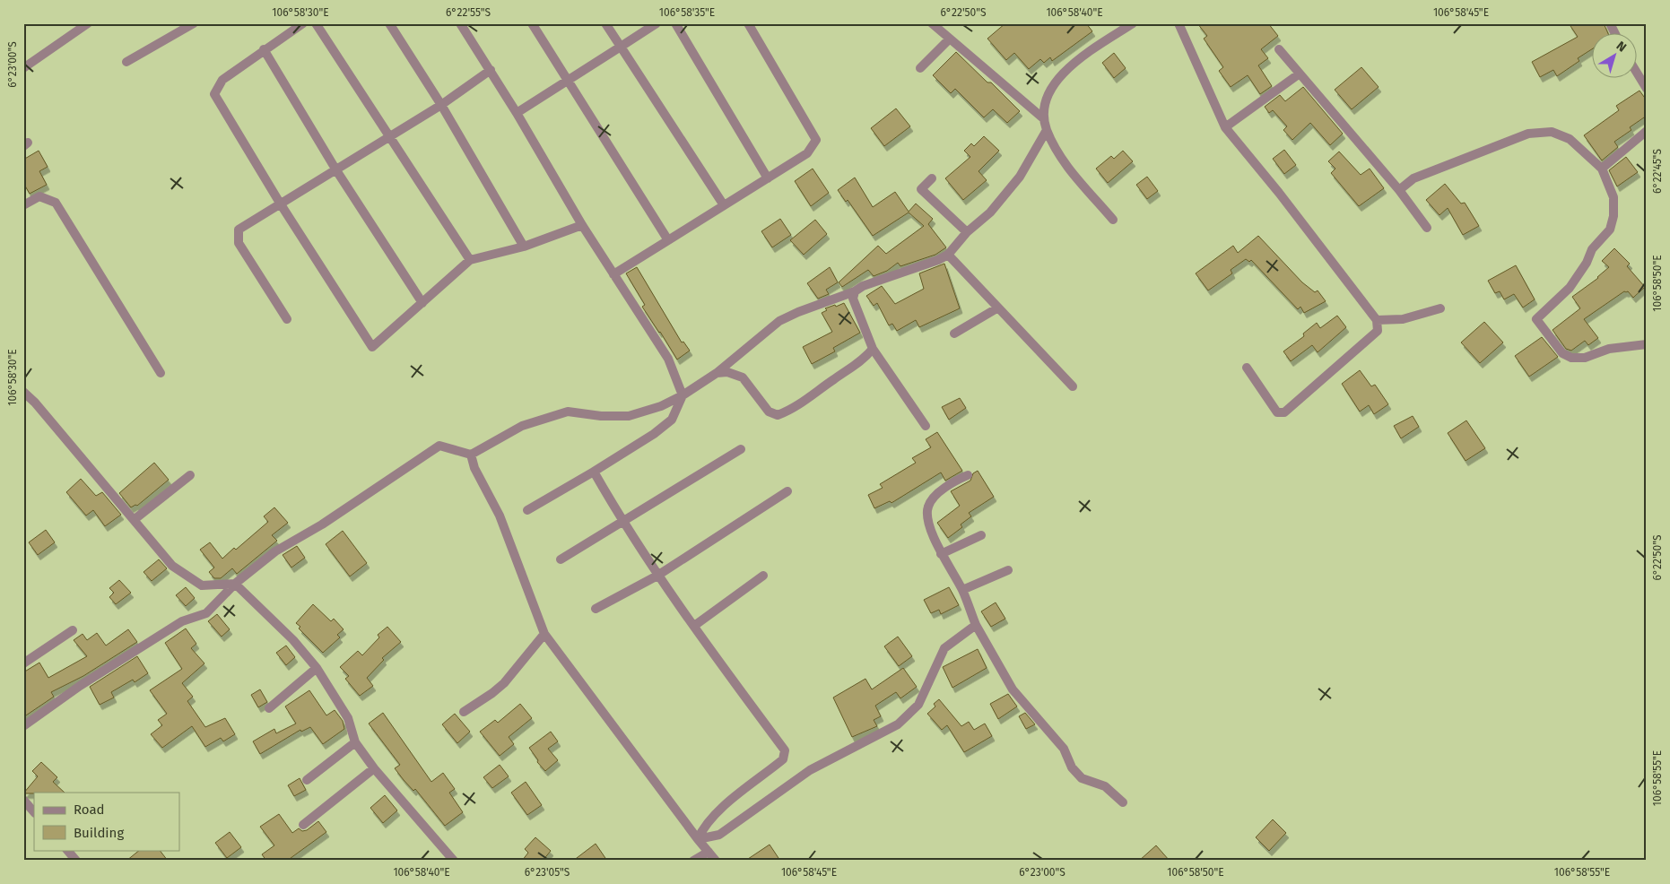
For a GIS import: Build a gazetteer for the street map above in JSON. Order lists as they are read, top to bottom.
{
  "legend": ["Road", "Building"],
  "north": "top right",
  "coordinates": [
    "106°58'30\"E",
    "6°22'55\"S",
    "106°58'35\"E",
    "6°22'50\"S",
    "106°58'40\"E",
    "106°58'45\"E",
    "6°23'00\"S",
    "6°22'45\"S",
    "106°58'50\"E",
    "106°58'55\"E",
    "6°23'05\"S"
  ]
}
